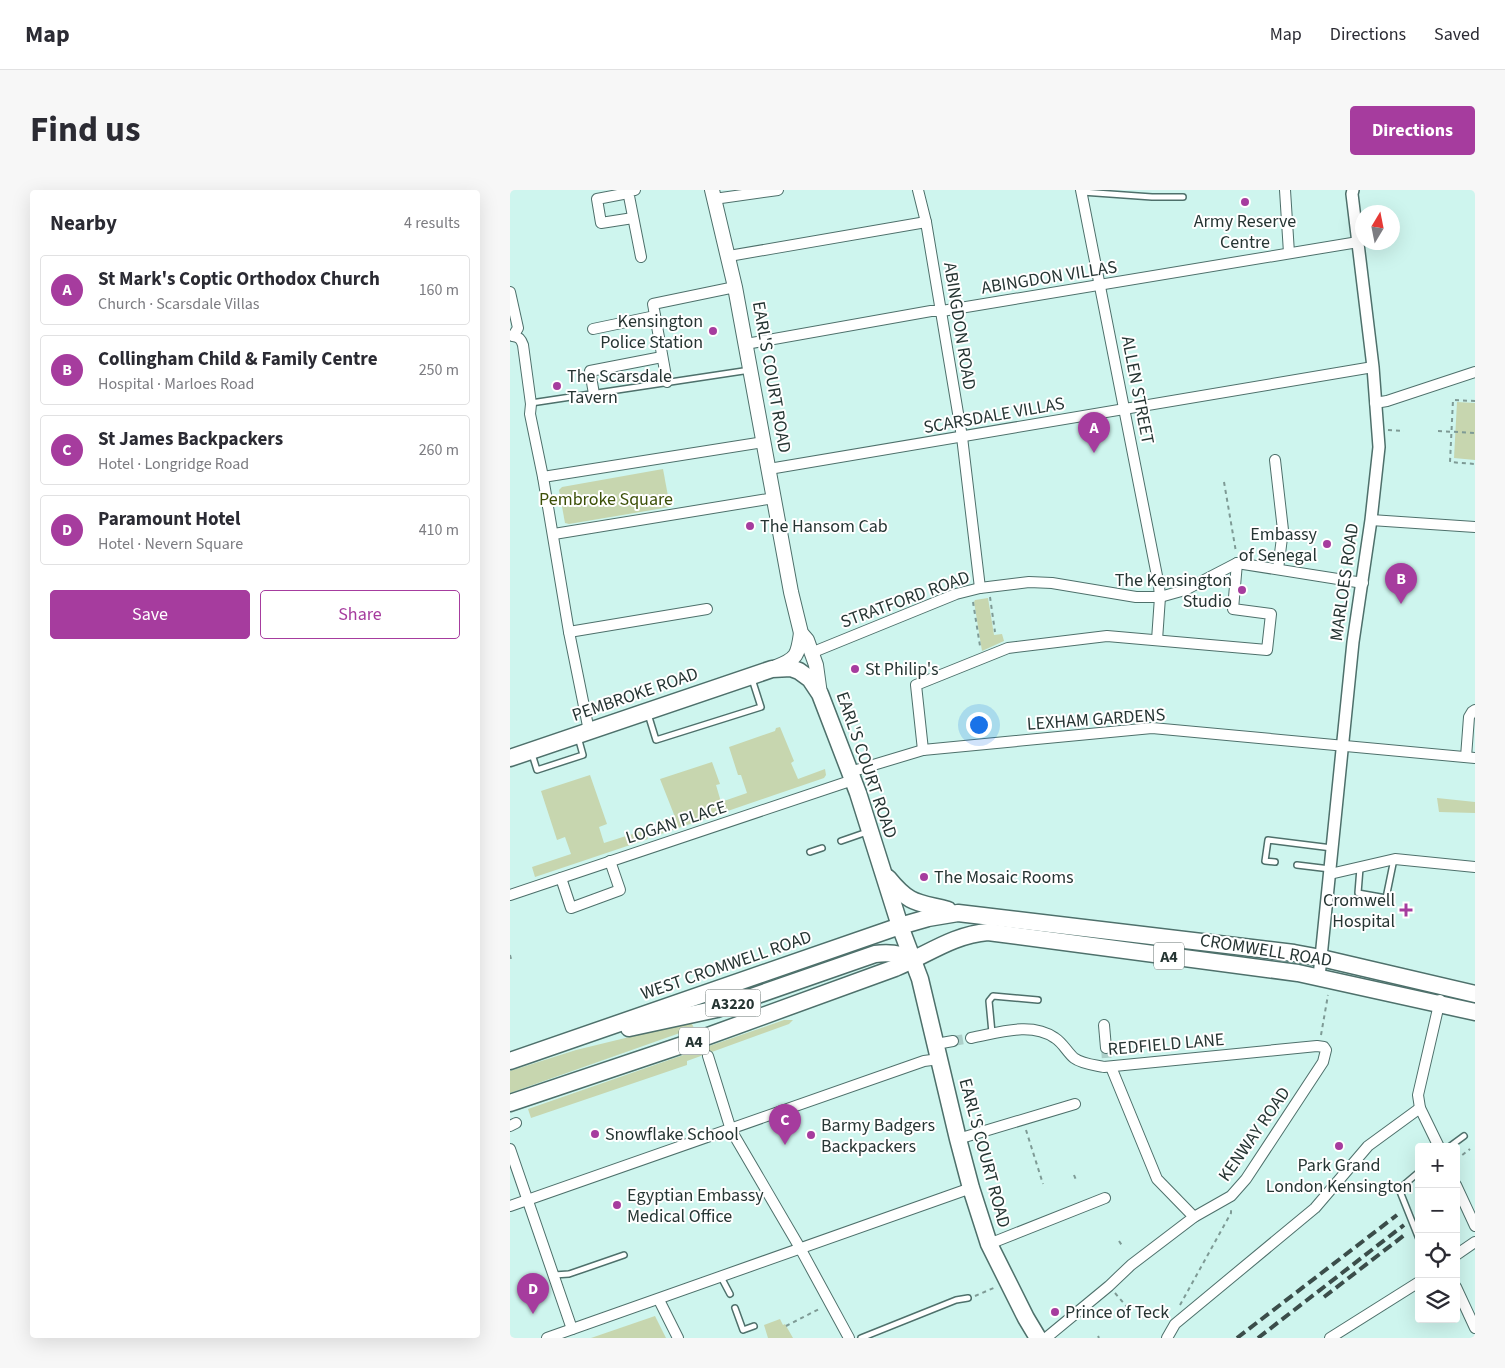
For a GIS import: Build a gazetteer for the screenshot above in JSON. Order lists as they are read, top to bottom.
{
  "streets": {
    "highway": [
      "EARL'S COURT ROAD",
      "PEMBROKE ROAD",
      "CROMWELL ROAD",
      "A4",
      "WEST CROMWELL ROAD",
      "A3220"
    ],
    "street": [
      "ABINGDON VILLAS",
      "ABINGDON ROAD",
      "ALLEN STREET",
      "SCARSDALE VILLAS",
      "MARLOES ROAD",
      "STRATFORD ROAD",
      "LEXHAM GARDENS",
      "LOGAN PLACE",
      "REDFIELD LANE",
      "KENWAY ROAD"
    ]
  },
  "crossings": [
    ["ABINGDON VILLAS", "ABINGDON ROAD"],
    ["ABINGDON VILLAS", "EARL'S COURT ROAD"],
    ["ABINGDON VILLAS", "ALLEN STREET"],
    ["ABINGDON ROAD", "SCARSDALE VILLAS"],
    ["ABINGDON ROAD", "STRATFORD ROAD"],
    ["EARL'S COURT ROAD", "SCARSDALE VILLAS"],
    ["EARL'S COURT ROAD", "STRATFORD ROAD"],
    ["EARL'S COURT ROAD", "PEMBROKE ROAD"],
    ["EARL'S COURT ROAD", "LEXHAM GARDENS"],
    ["EARL'S COURT ROAD", "LOGAN PLACE"],
    ["EARL'S COURT ROAD", "CROMWELL ROAD"],
    ["EARL'S COURT ROAD", "A4"],
    ["EARL'S COURT ROAD", "WEST CROMWELL ROAD"],
    ["EARL'S COURT ROAD", "A3220"],
    ["ALLEN STREET", "SCARSDALE VILLAS"],
    ["ALLEN STREET", "STRATFORD ROAD"],
    ["SCARSDALE VILLAS", "MARLOES ROAD"],
    ["MARLOES ROAD", "LEXHAM GARDENS"],
    ["MARLOES ROAD", "CROMWELL ROAD"],
    ["LEXHAM GARDENS", "LOGAN PLACE"],
    ["CROMWELL ROAD", "A4"],
    ["CROMWELL ROAD", "WEST CROMWELL ROAD"],
    ["CROMWELL ROAD", "A3220"],
    ["A4", "WEST CROMWELL ROAD"],
    ["A4", "A3220"],
    ["WEST CROMWELL ROAD", "A3220"],
    ["REDFIELD LANE", "KENWAY ROAD"]
  ],
  "parks": ["Pembroke Square"],
  "places": {
    "other": [
      "Army Reserve Centre",
      "Kensington Police Station",
      "The Scarsdale Tavern",
      "The Hansom Cab",
      "Embassy of Senegal",
      "The Kensington Studio",
      "St Philip's",
      "The Mosaic Rooms",
      "Snowflake School",
      "Barmy Badgers Backpackers",
      "Park Grand London Kensington",
      "Egyptian Embassy Medical Office",
      "Prince of Teck"
    ],
    "health": ["Cromwell Hospital"]
  },
  "north": "top",
  "page": {
    "header": "Map",
    "nav": ["Map", "Directions", "Saved"],
    "title": "Find us",
    "buttons": [
      "Directions",
      ["Save", "Share"]
    ],
    "heading": ["Nearby", "4 results"],
    "list": [
      {
        "mark": "A",
        "name": "St Mark's Coptic Orthodox Church",
        "note": "Church · Scarsdale Villas",
        "value": "160 m"
      },
      {
        "mark": "B",
        "name": "Collingham Child & Family Centre",
        "note": "Hospital · Marloes Road",
        "value": "250 m"
      },
      {
        "mark": "C",
        "name": "St James Backpackers",
        "note": "Hotel · Longridge Road",
        "value": "260 m"
      },
      {
        "mark": "D",
        "name": "Paramount Hotel",
        "note": "Hotel · Nevern Square",
        "value": "410 m"
      }
    ],
    "pins": [
      "A",
      "B",
      "C",
      "D"
    ],
    "map_buttons": ["+", "−"]
  }
}
